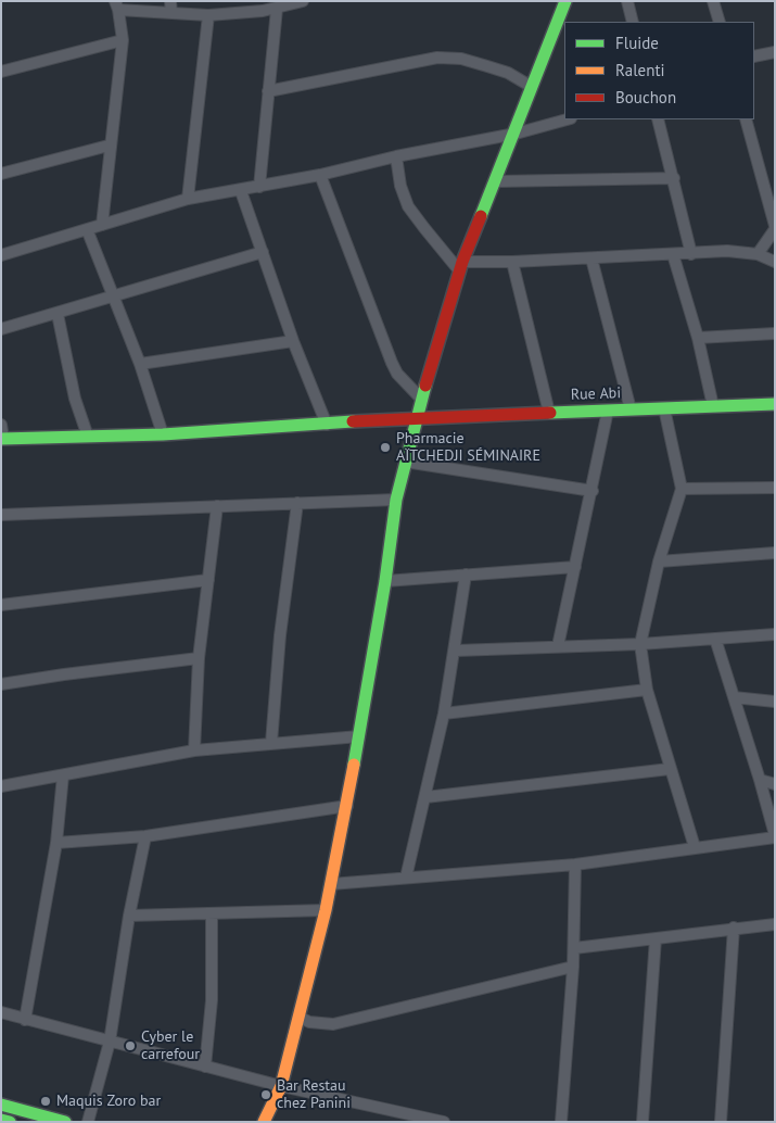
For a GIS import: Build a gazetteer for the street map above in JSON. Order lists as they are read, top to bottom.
{
  "streets": {
    "street": ["Rue Abi"]
  },
  "places": [
    "Pharmacie AÏTCHEDJI SÉMINAIRE",
    "Cyber le carrefour",
    "Bar Restau chez Panini",
    "Maquis Zoro bar"
  ],
  "legend": ["Fluide", "Ralenti", "Bouchon"]
}
